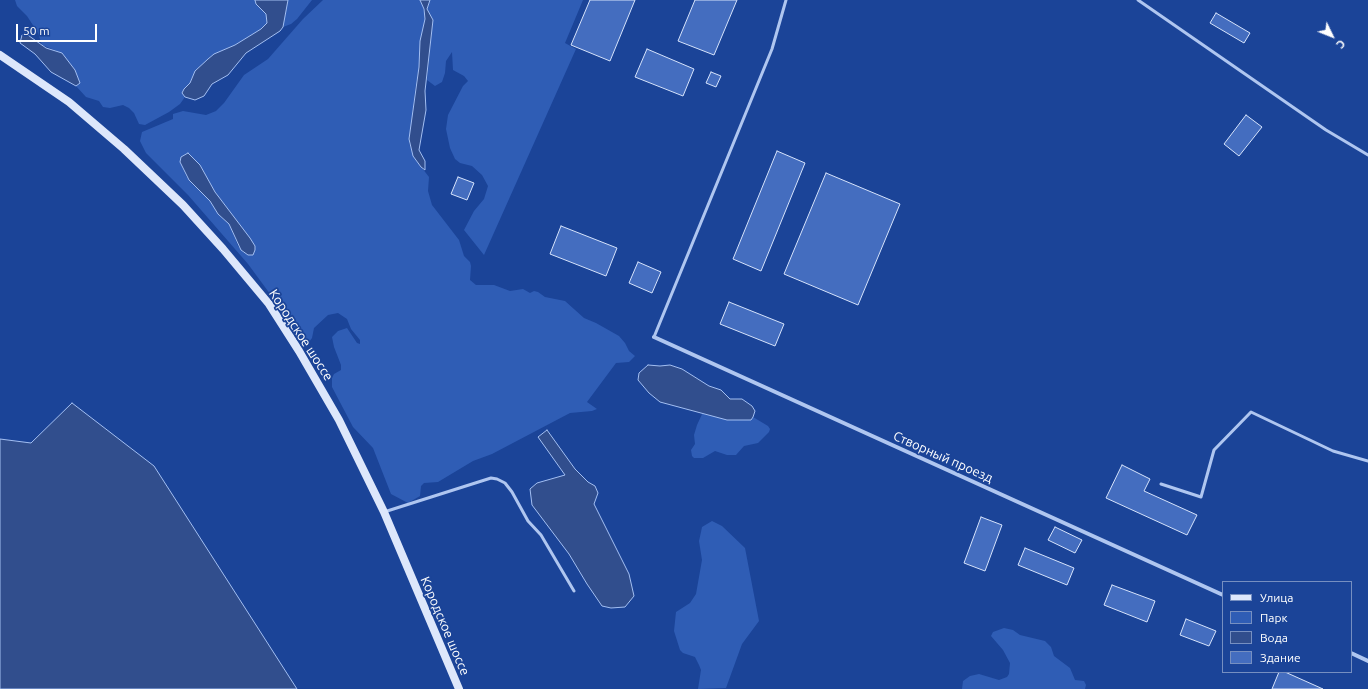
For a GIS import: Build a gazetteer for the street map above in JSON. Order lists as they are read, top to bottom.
{
  "streets": {
    "main road": ["Кородское шоссе"],
    "street": ["Створный проезд"]
  },
  "legend": [
    "Улица",
    "Парк",
    "Вода",
    "Здание"
  ],
  "scale_bar": "50 m",
  "north": "bottom right"
}
